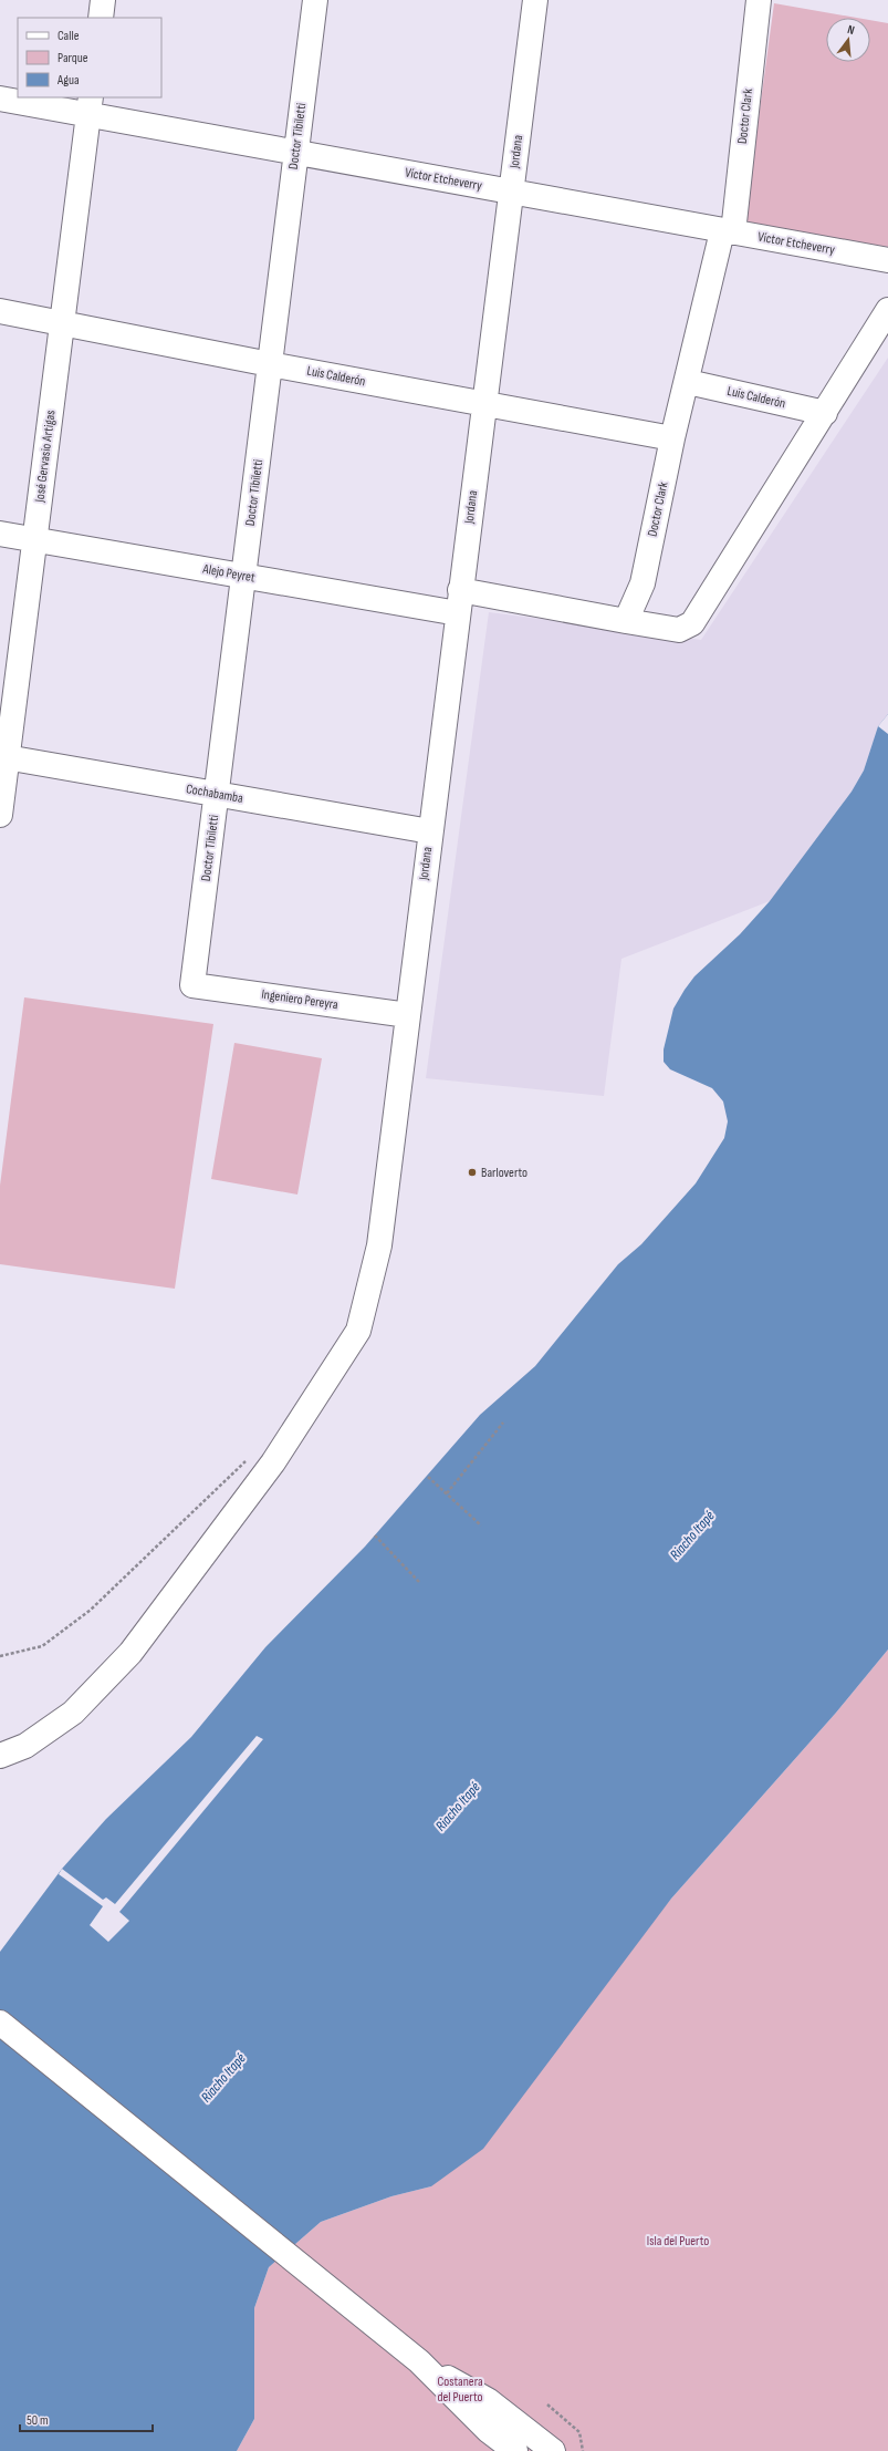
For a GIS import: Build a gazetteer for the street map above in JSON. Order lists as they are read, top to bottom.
{
  "streets": {
    "street": [
      "Doctor Clark",
      "Doctor Tibiletti",
      "Jordana",
      "Víctor Etcheverry",
      "Luis Calderón",
      "José Gervasio Artigas",
      "Alejo Peyret",
      "Cochabamba",
      "Ingeniero Pereyra"
    ]
  },
  "crossings": [
    ["Doctor Clark", "Víctor Etcheverry"],
    ["Doctor Clark", "Luis Calderón"],
    ["Doctor Tibiletti", "Víctor Etcheverry"],
    ["Doctor Tibiletti", "Luis Calderón"],
    ["Doctor Tibiletti", "Alejo Peyret"],
    ["Doctor Tibiletti", "Cochabamba"],
    ["Doctor Tibiletti", "Ingeniero Pereyra"],
    ["Jordana", "Víctor Etcheverry"],
    ["Jordana", "Luis Calderón"],
    ["Jordana", "Alejo Peyret"],
    ["Jordana", "Cochabamba"],
    ["Jordana", "Ingeniero Pereyra"],
    ["Víctor Etcheverry", "José Gervasio Artigas"],
    ["Luis Calderón", "José Gervasio Artigas"],
    ["José Gervasio Artigas", "Alejo Peyret"],
    ["José Gervasio Artigas", "Cochabamba"]
  ],
  "water": ["Riacho Itapé"],
  "parks": ["Isla del Puerto", "Costanera del Puerto"],
  "places": ["Barloverto"],
  "legend": ["Calle", "Parque", "Agua"],
  "scale_bar": "50 m",
  "north": "top"
}
